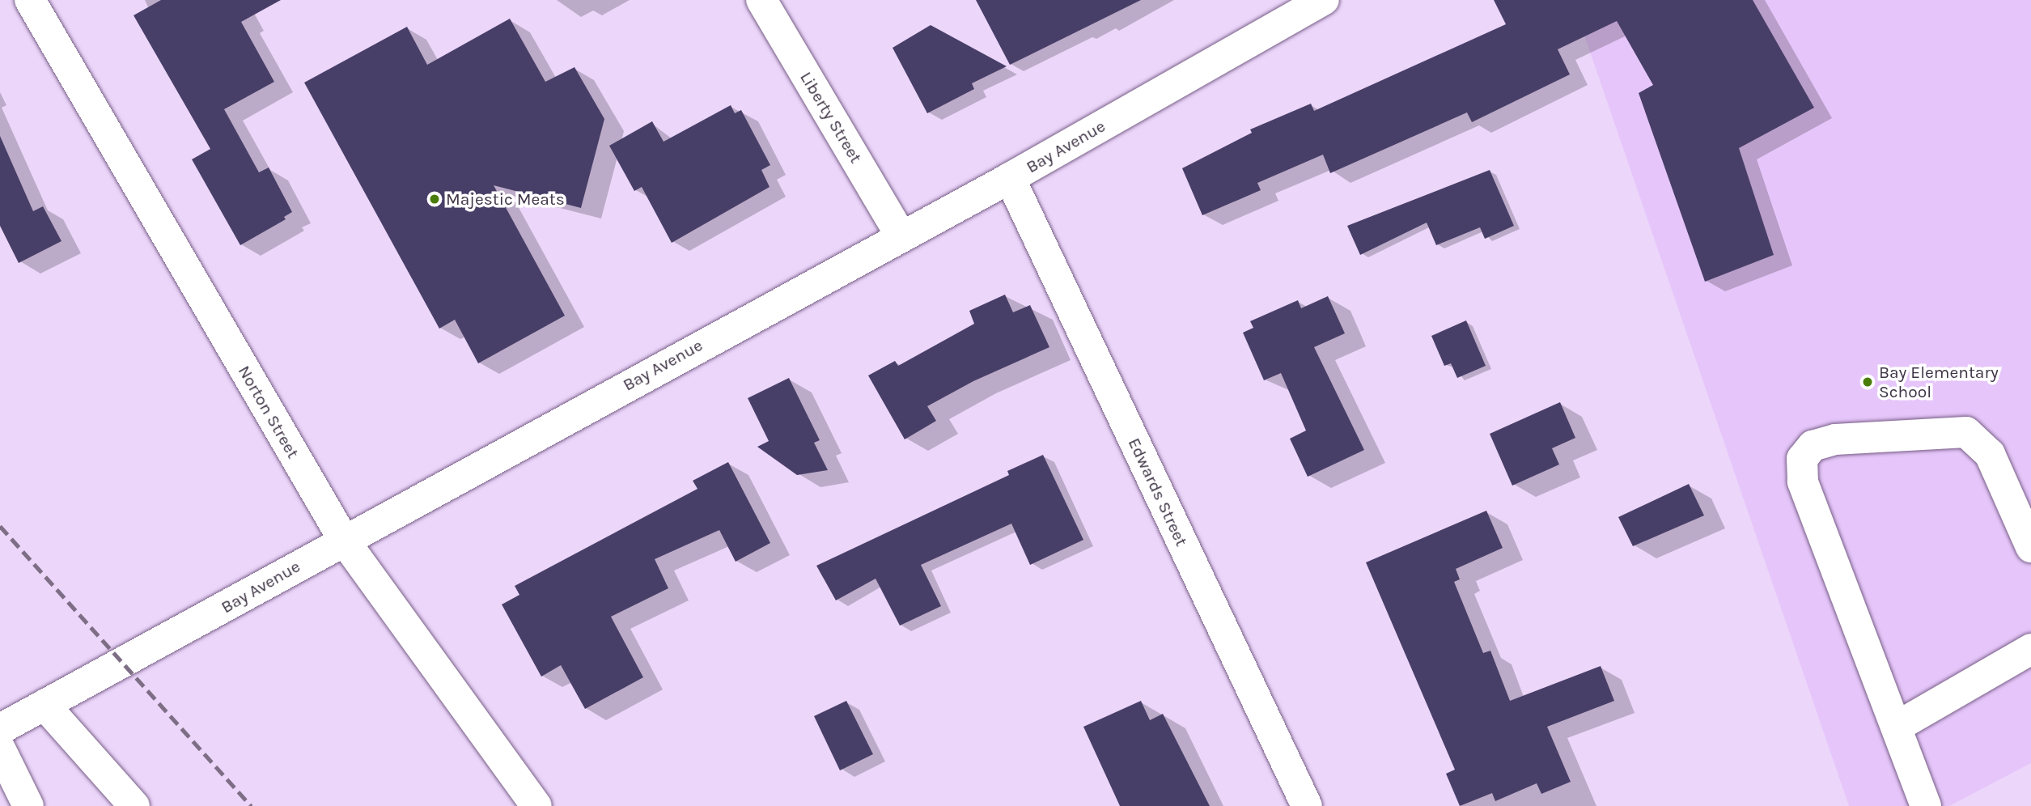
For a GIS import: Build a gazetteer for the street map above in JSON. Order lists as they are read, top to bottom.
{
  "streets": {
    "street": [
      "Liberty Street",
      "Bay Avenue",
      "Norton Street",
      "Edwards Street"
    ]
  },
  "crossings": [
    ["Liberty Street", "Bay Avenue"],
    ["Bay Avenue", "Norton Street"],
    ["Bay Avenue", "Edwards Street"]
  ],
  "places": ["Majestic Meats", "Bay Elementary School"]
}
